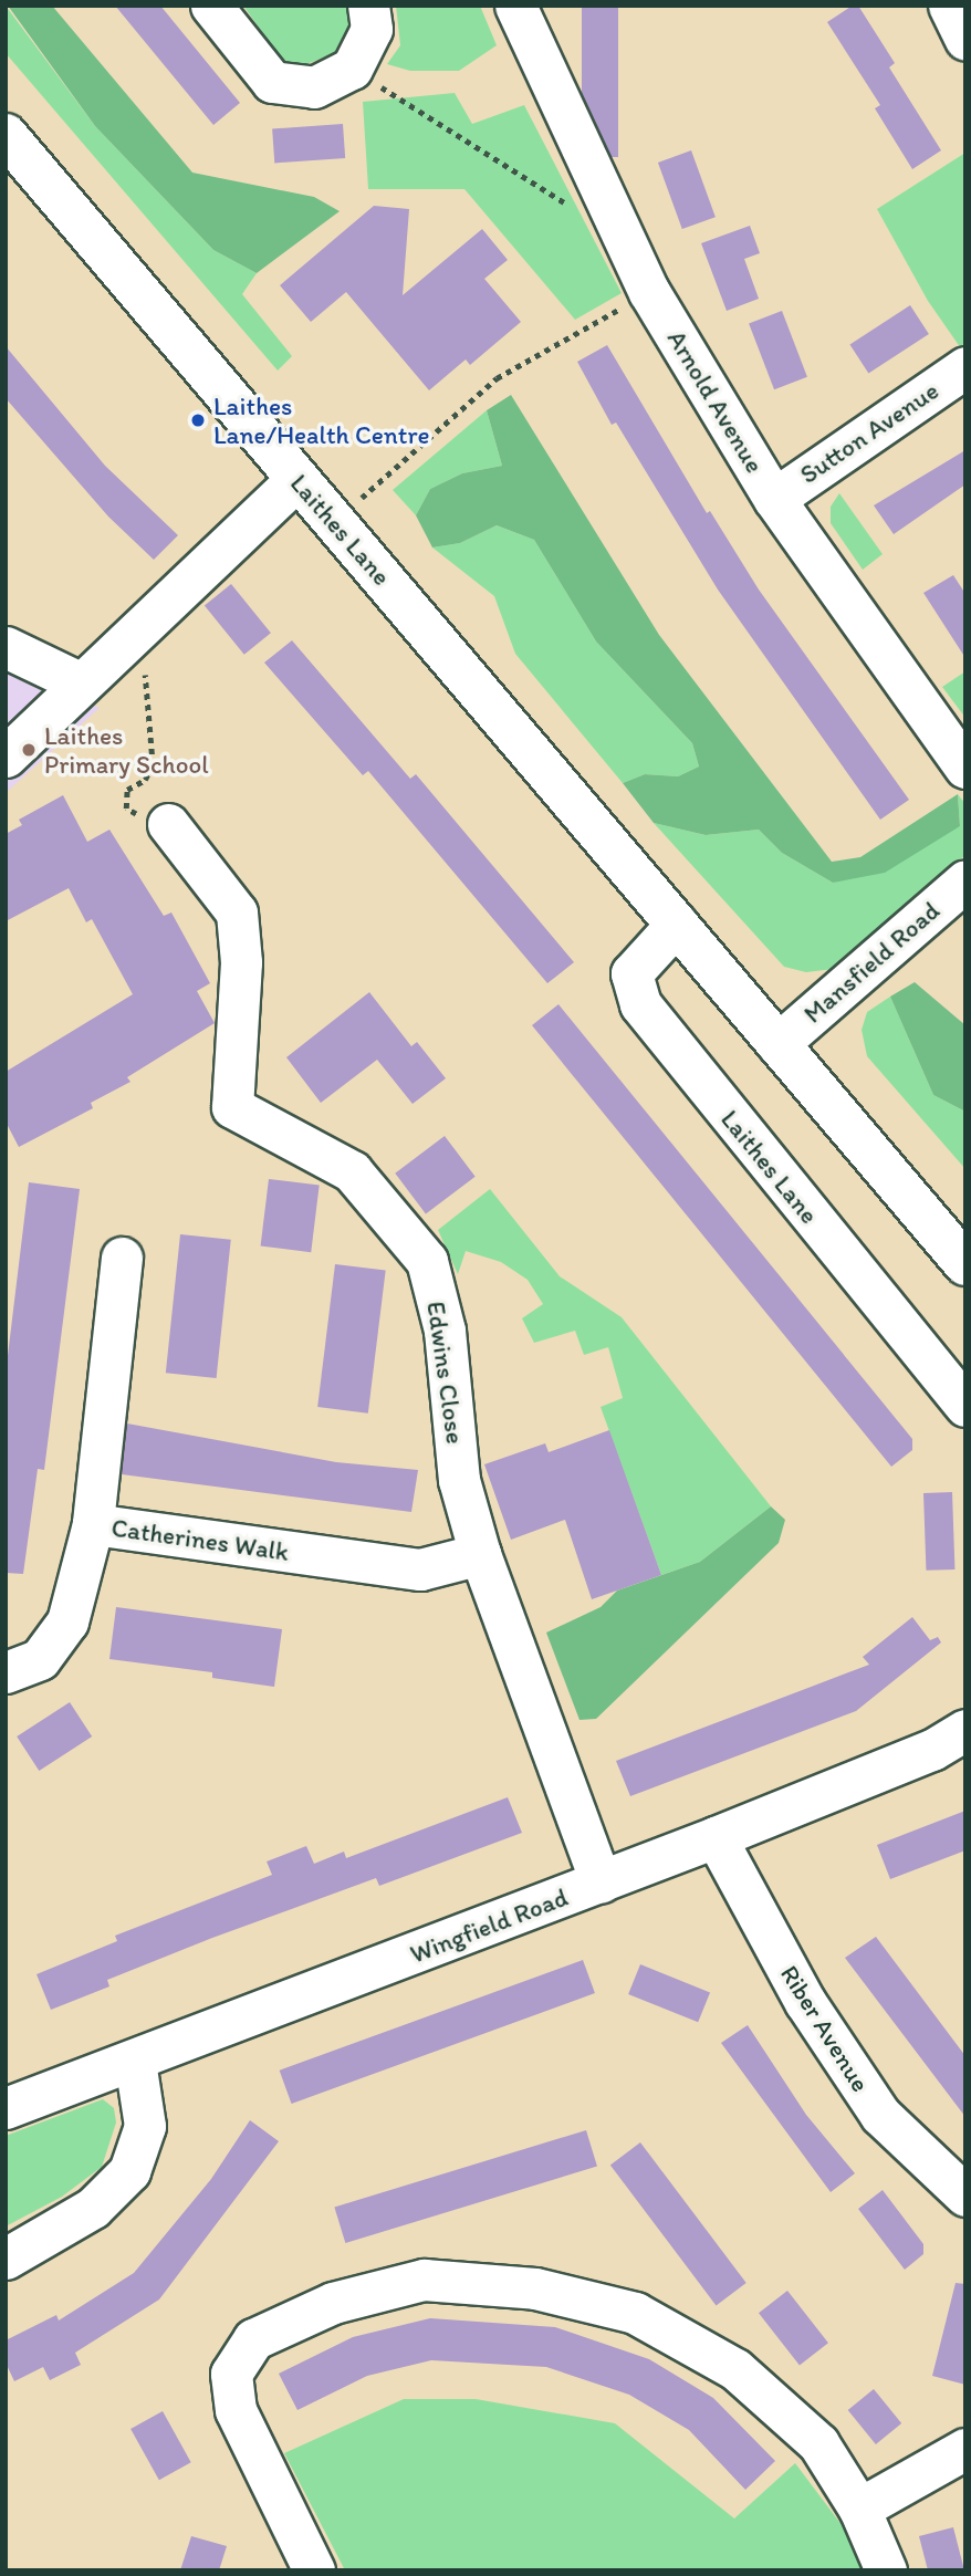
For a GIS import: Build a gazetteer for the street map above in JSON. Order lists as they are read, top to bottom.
{
  "streets": {
    "main road": ["Laithes Lane"],
    "street": [
      "Arnold Avenue",
      "Sutton Avenue",
      "Mansfield Road",
      "Edwins Close",
      "Catherines Walk",
      "Wingfield Road",
      "Riber Avenue"
    ]
  },
  "crossings": [
    ["Arnold Avenue", "Sutton Avenue"],
    ["Laithes Lane", "Mansfield Road"],
    ["Edwins Close", "Catherines Walk"],
    ["Edwins Close", "Wingfield Road"],
    ["Wingfield Road", "Riber Avenue"]
  ],
  "places": ["Laithes Lane/Health Centre", "Laithes Primary School"]
}
